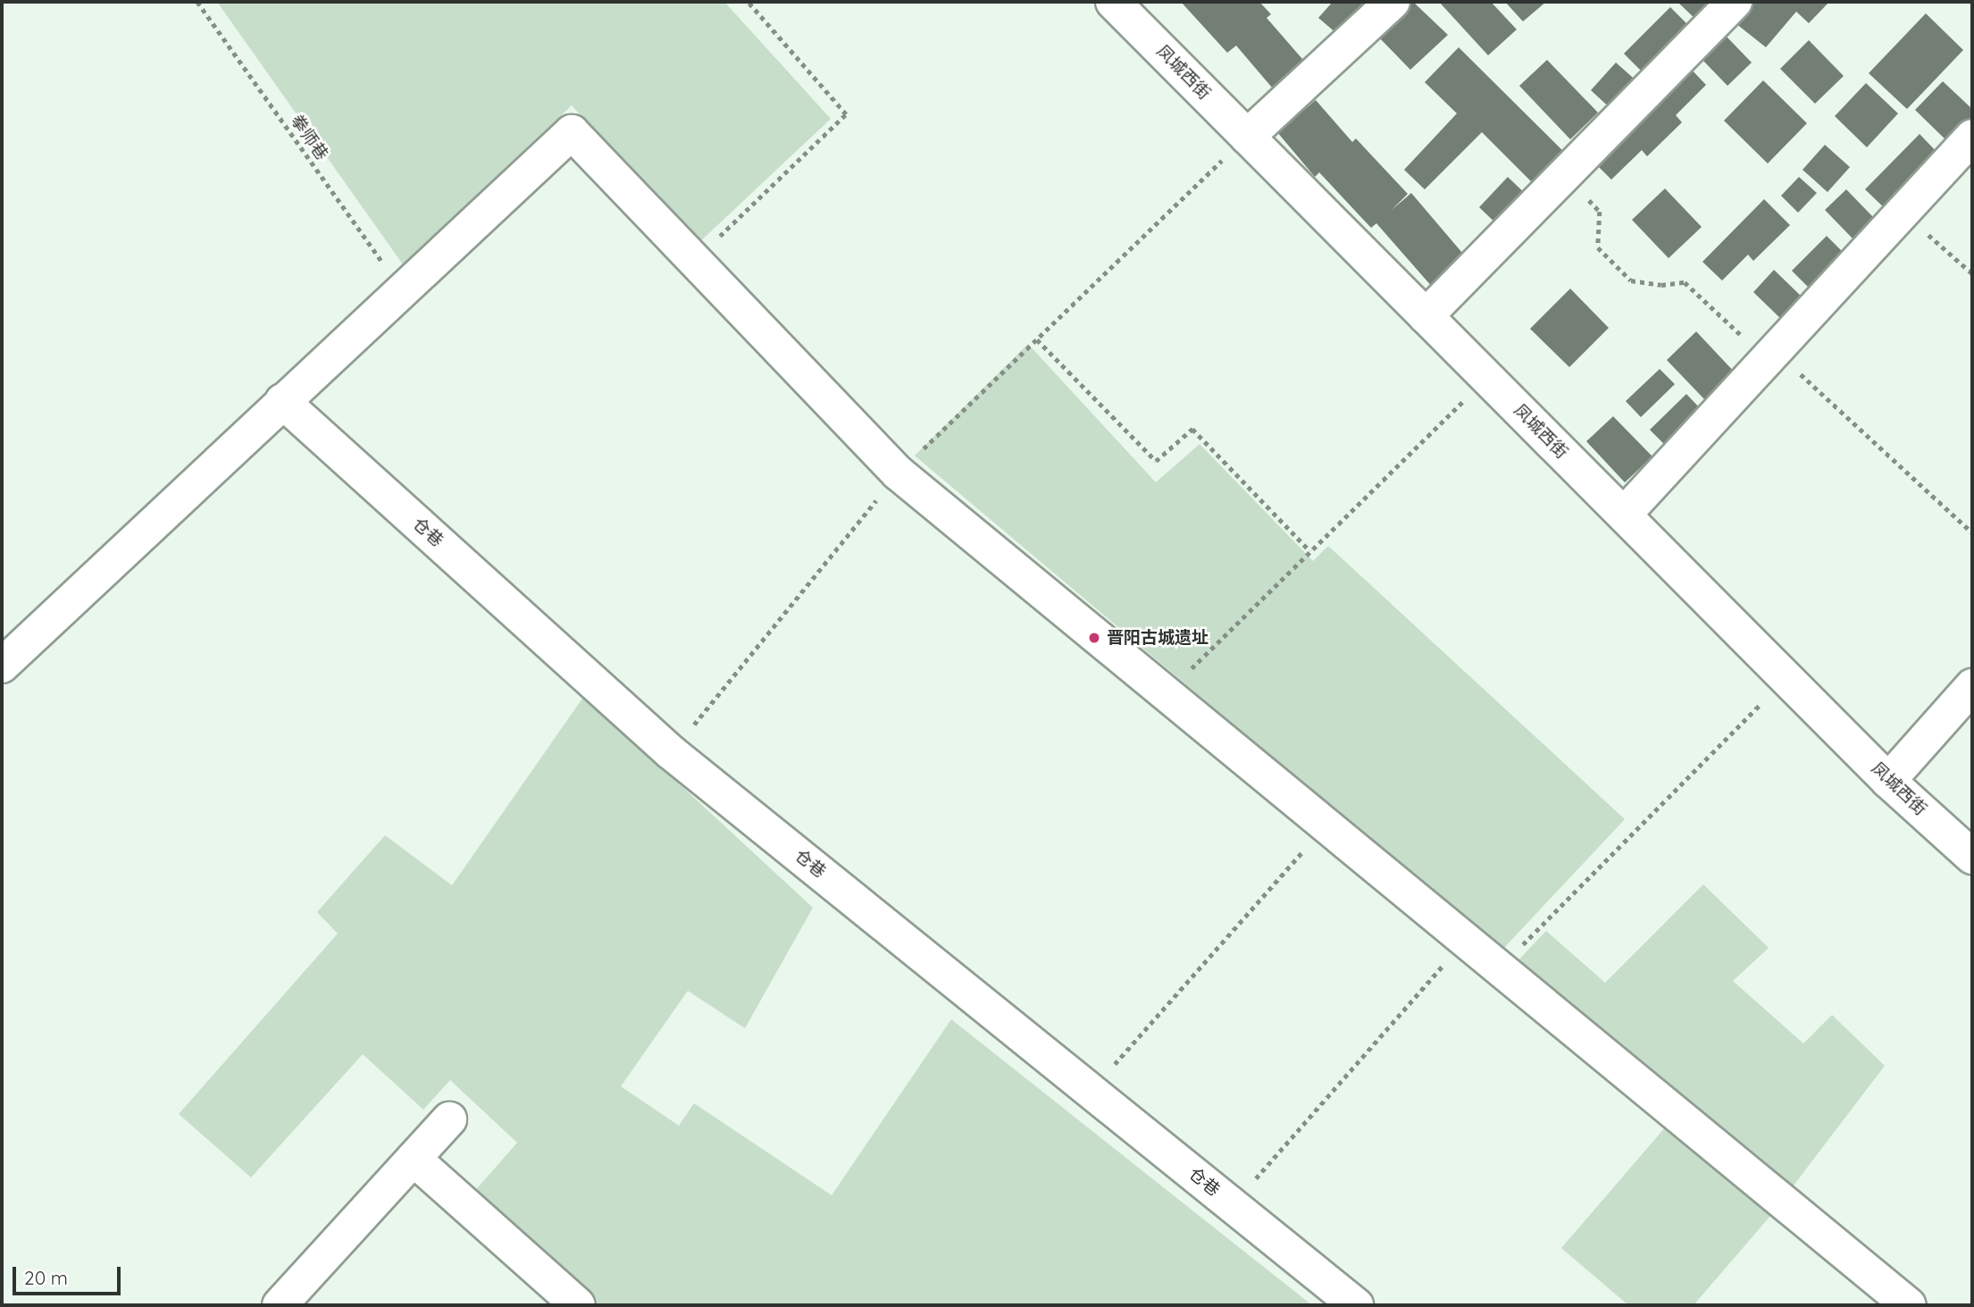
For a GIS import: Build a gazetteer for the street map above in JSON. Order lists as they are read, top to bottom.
{
  "streets": {
    "street": ["凤城西街", "仓巷"],
    "path": ["拳师巷"]
  },
  "places": ["晋阳古城遗址"],
  "scale_bar": "20 m"
}
